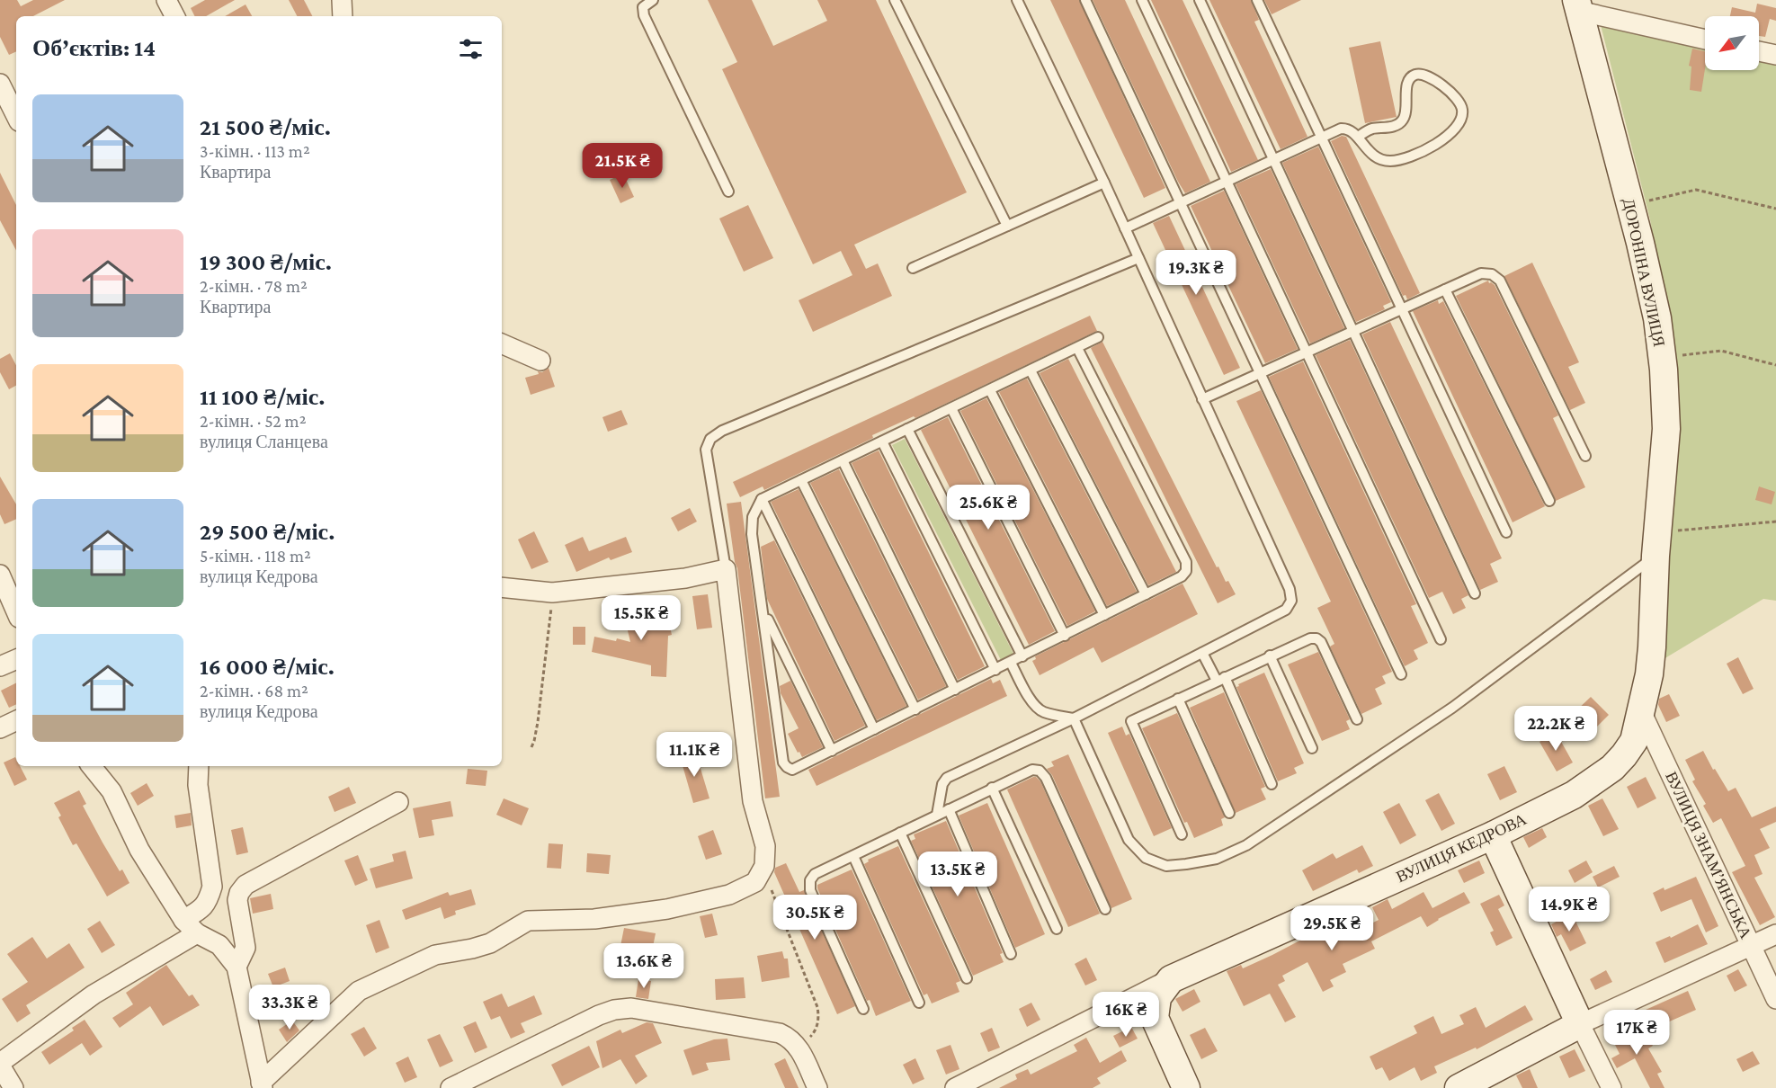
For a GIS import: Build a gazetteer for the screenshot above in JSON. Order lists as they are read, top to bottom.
{
  "streets": {
    "street": ["ДОРОНІНА ВУЛИЦЯ", "ВУЛИЦЯ КЕДРОВА", "ВУЛИЦЯ ЗНАМ’ЯНСЬКА"]
  },
  "crossings": [
    ["ДОРОНІНА ВУЛИЦЯ", "ВУЛИЦЯ КЕДРОВА"],
    ["ДОРОНІНА ВУЛИЦЯ", "ВУЛИЦЯ ЗНАМ’ЯНСЬКА"],
    ["ВУЛИЦЯ КЕДРОВА", "ВУЛИЦЯ ЗНАМ’ЯНСЬКА"]
  ],
  "north": "bottom left",
  "page": {
    "heading": "Об’єктів: 14",
    "list": [
      {
        "name": "21 500 ₴/міс.",
        "note": "3-кімн. · 113 m² · Квартира"
      },
      {
        "name": "19 300 ₴/міс.",
        "note": "2-кімн. · 78 m² · Квартира"
      },
      {
        "name": "11 100 ₴/міс.",
        "note": "2-кімн. · 52 m² · вулиця Сланцева"
      },
      {
        "name": "29 500 ₴/міс.",
        "note": "5-кімн. · 118 m² · вулиця Кедрова"
      },
      {
        "name": "16 000 ₴/міс.",
        "note": "2-кімн. · 68 m² · вулиця Кедрова"
      }
    ],
    "price": [
      "21.5K ₴",
      "19.3K ₴",
      "25.6K ₴",
      "15.5K ₴",
      "22.2K ₴",
      "11.1K ₴",
      "13.5K ₴",
      "14.9K ₴",
      "30.5K ₴",
      "29.5K ₴",
      "13.6K ₴",
      "33.3K ₴",
      "16K ₴",
      "17K ₴"
    ]
  }
}
